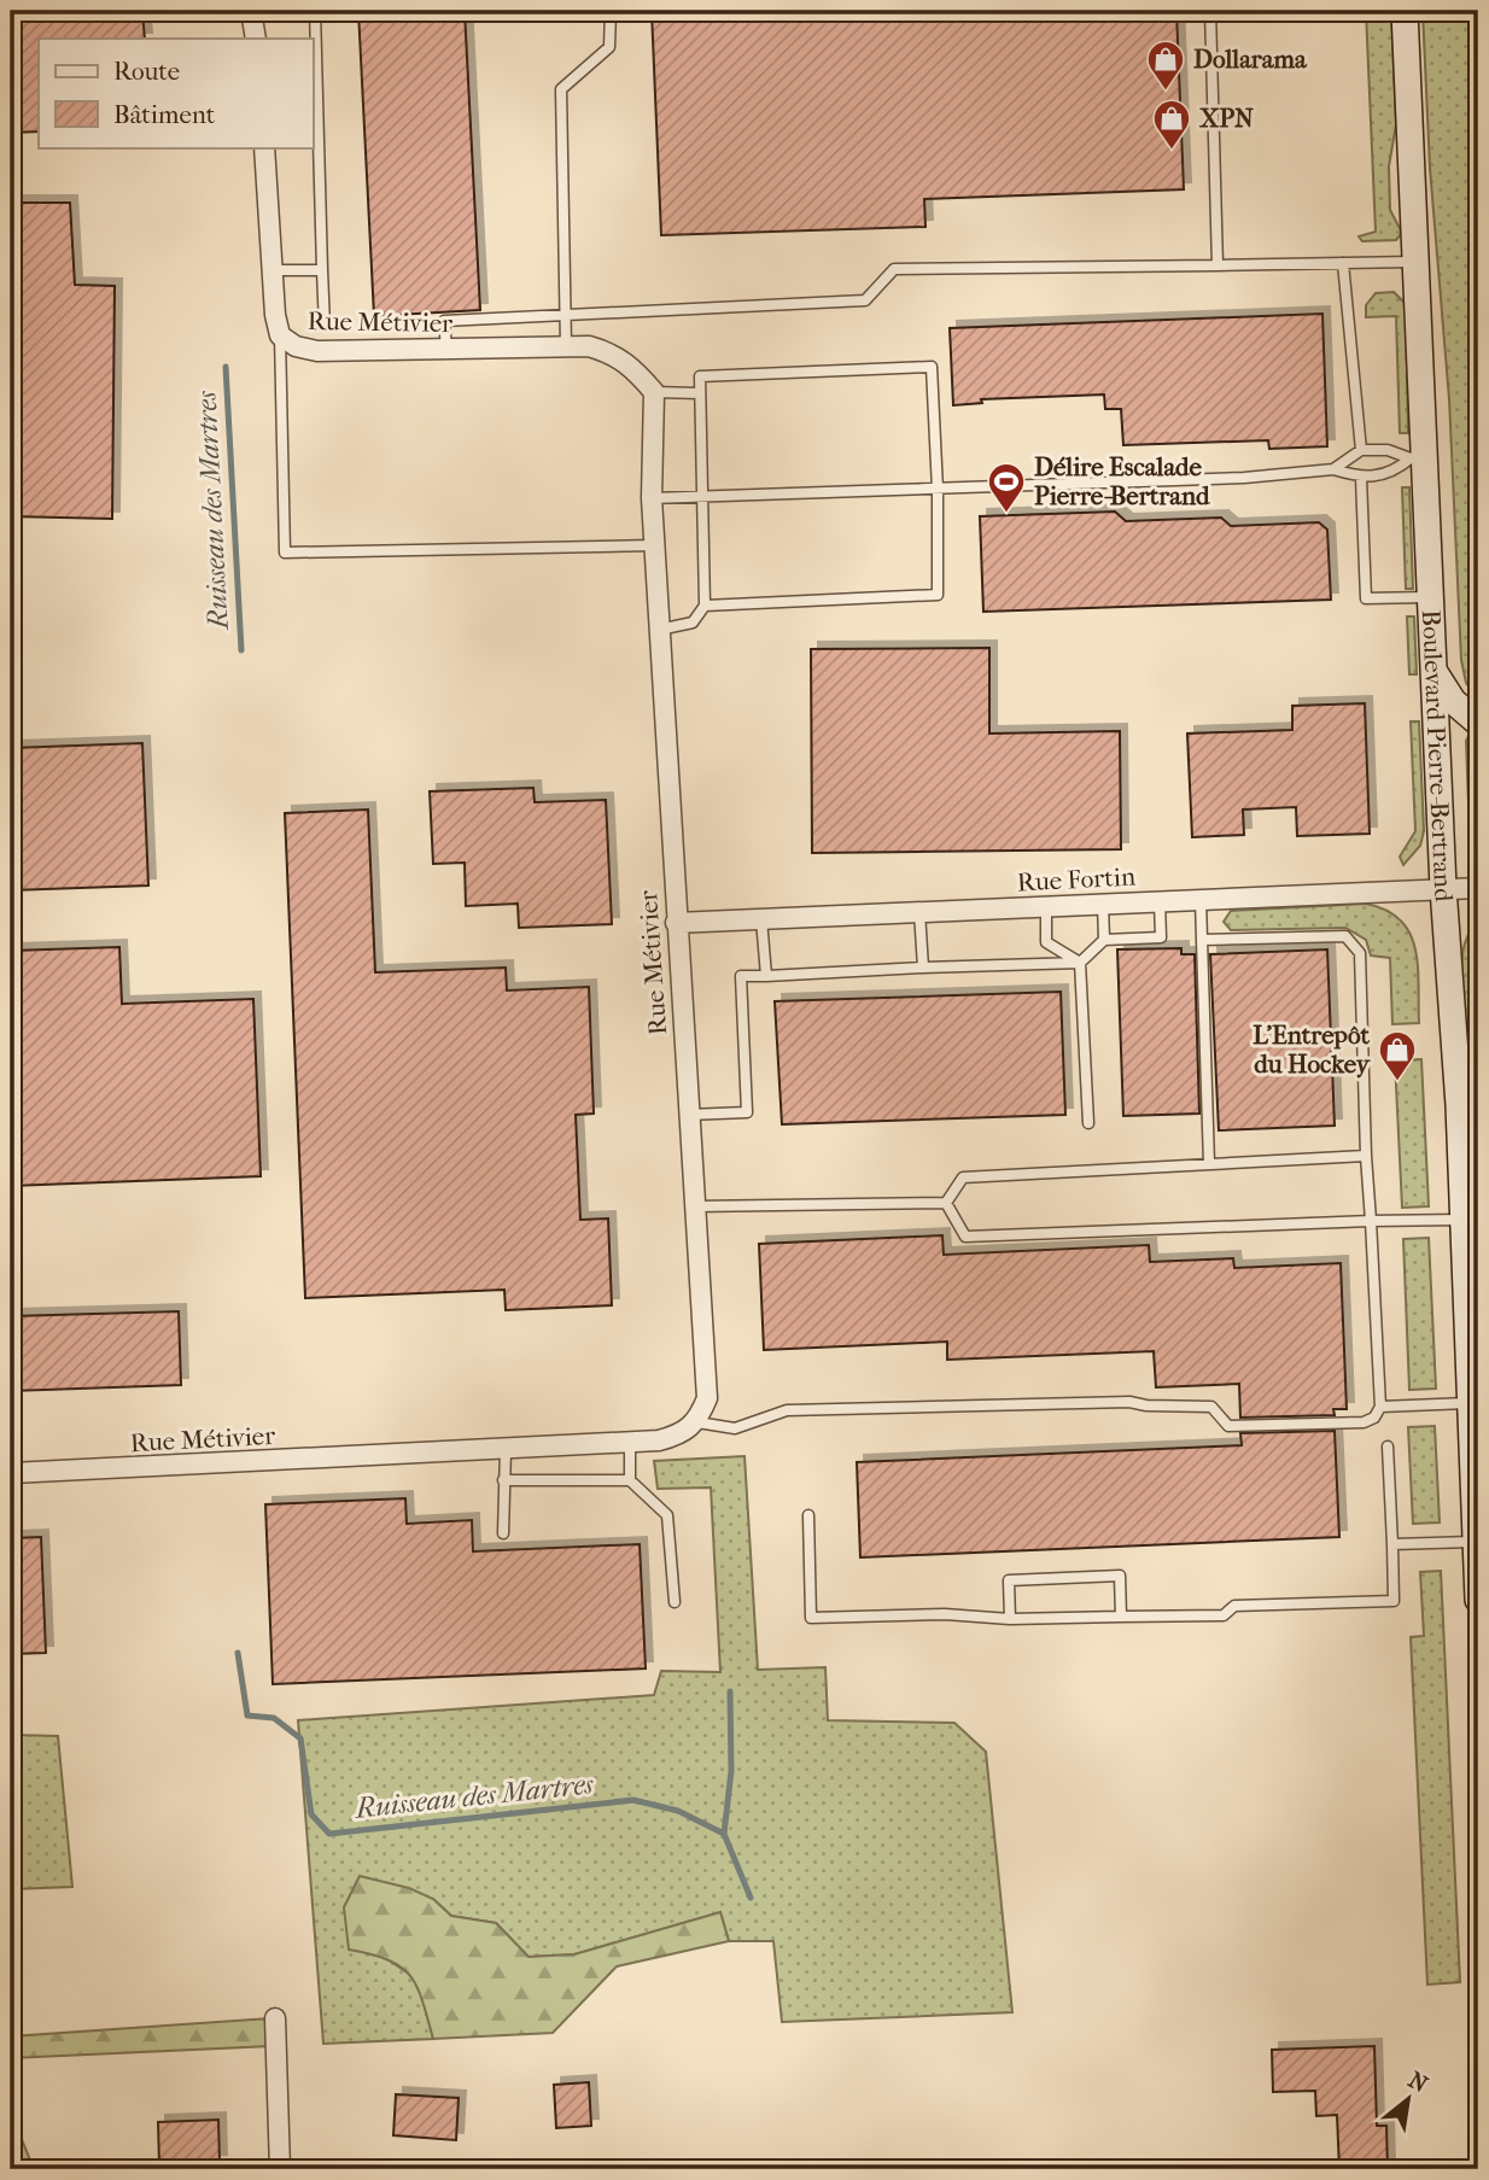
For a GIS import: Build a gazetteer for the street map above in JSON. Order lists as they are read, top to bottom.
{
  "streets": {
    "main road": ["Boulevard Pierre-Bertrand"],
    "street": ["Rue Métivier", "Rue Fortin"]
  },
  "crossings": [
    ["Rue Métivier", "Rue Fortin"],
    ["Boulevard Pierre-Bertrand", "Rue Fortin"]
  ],
  "water": ["Ruisseau des Martres"],
  "places": {
    "shop": ["Dollarama", "XPN", "L'Entrepôt du Hockey"],
    "sports": ["Délire Escalade Pierre-Bertrand"]
  },
  "legend": ["Route", "Bâtiment"],
  "north": "top right"
}
